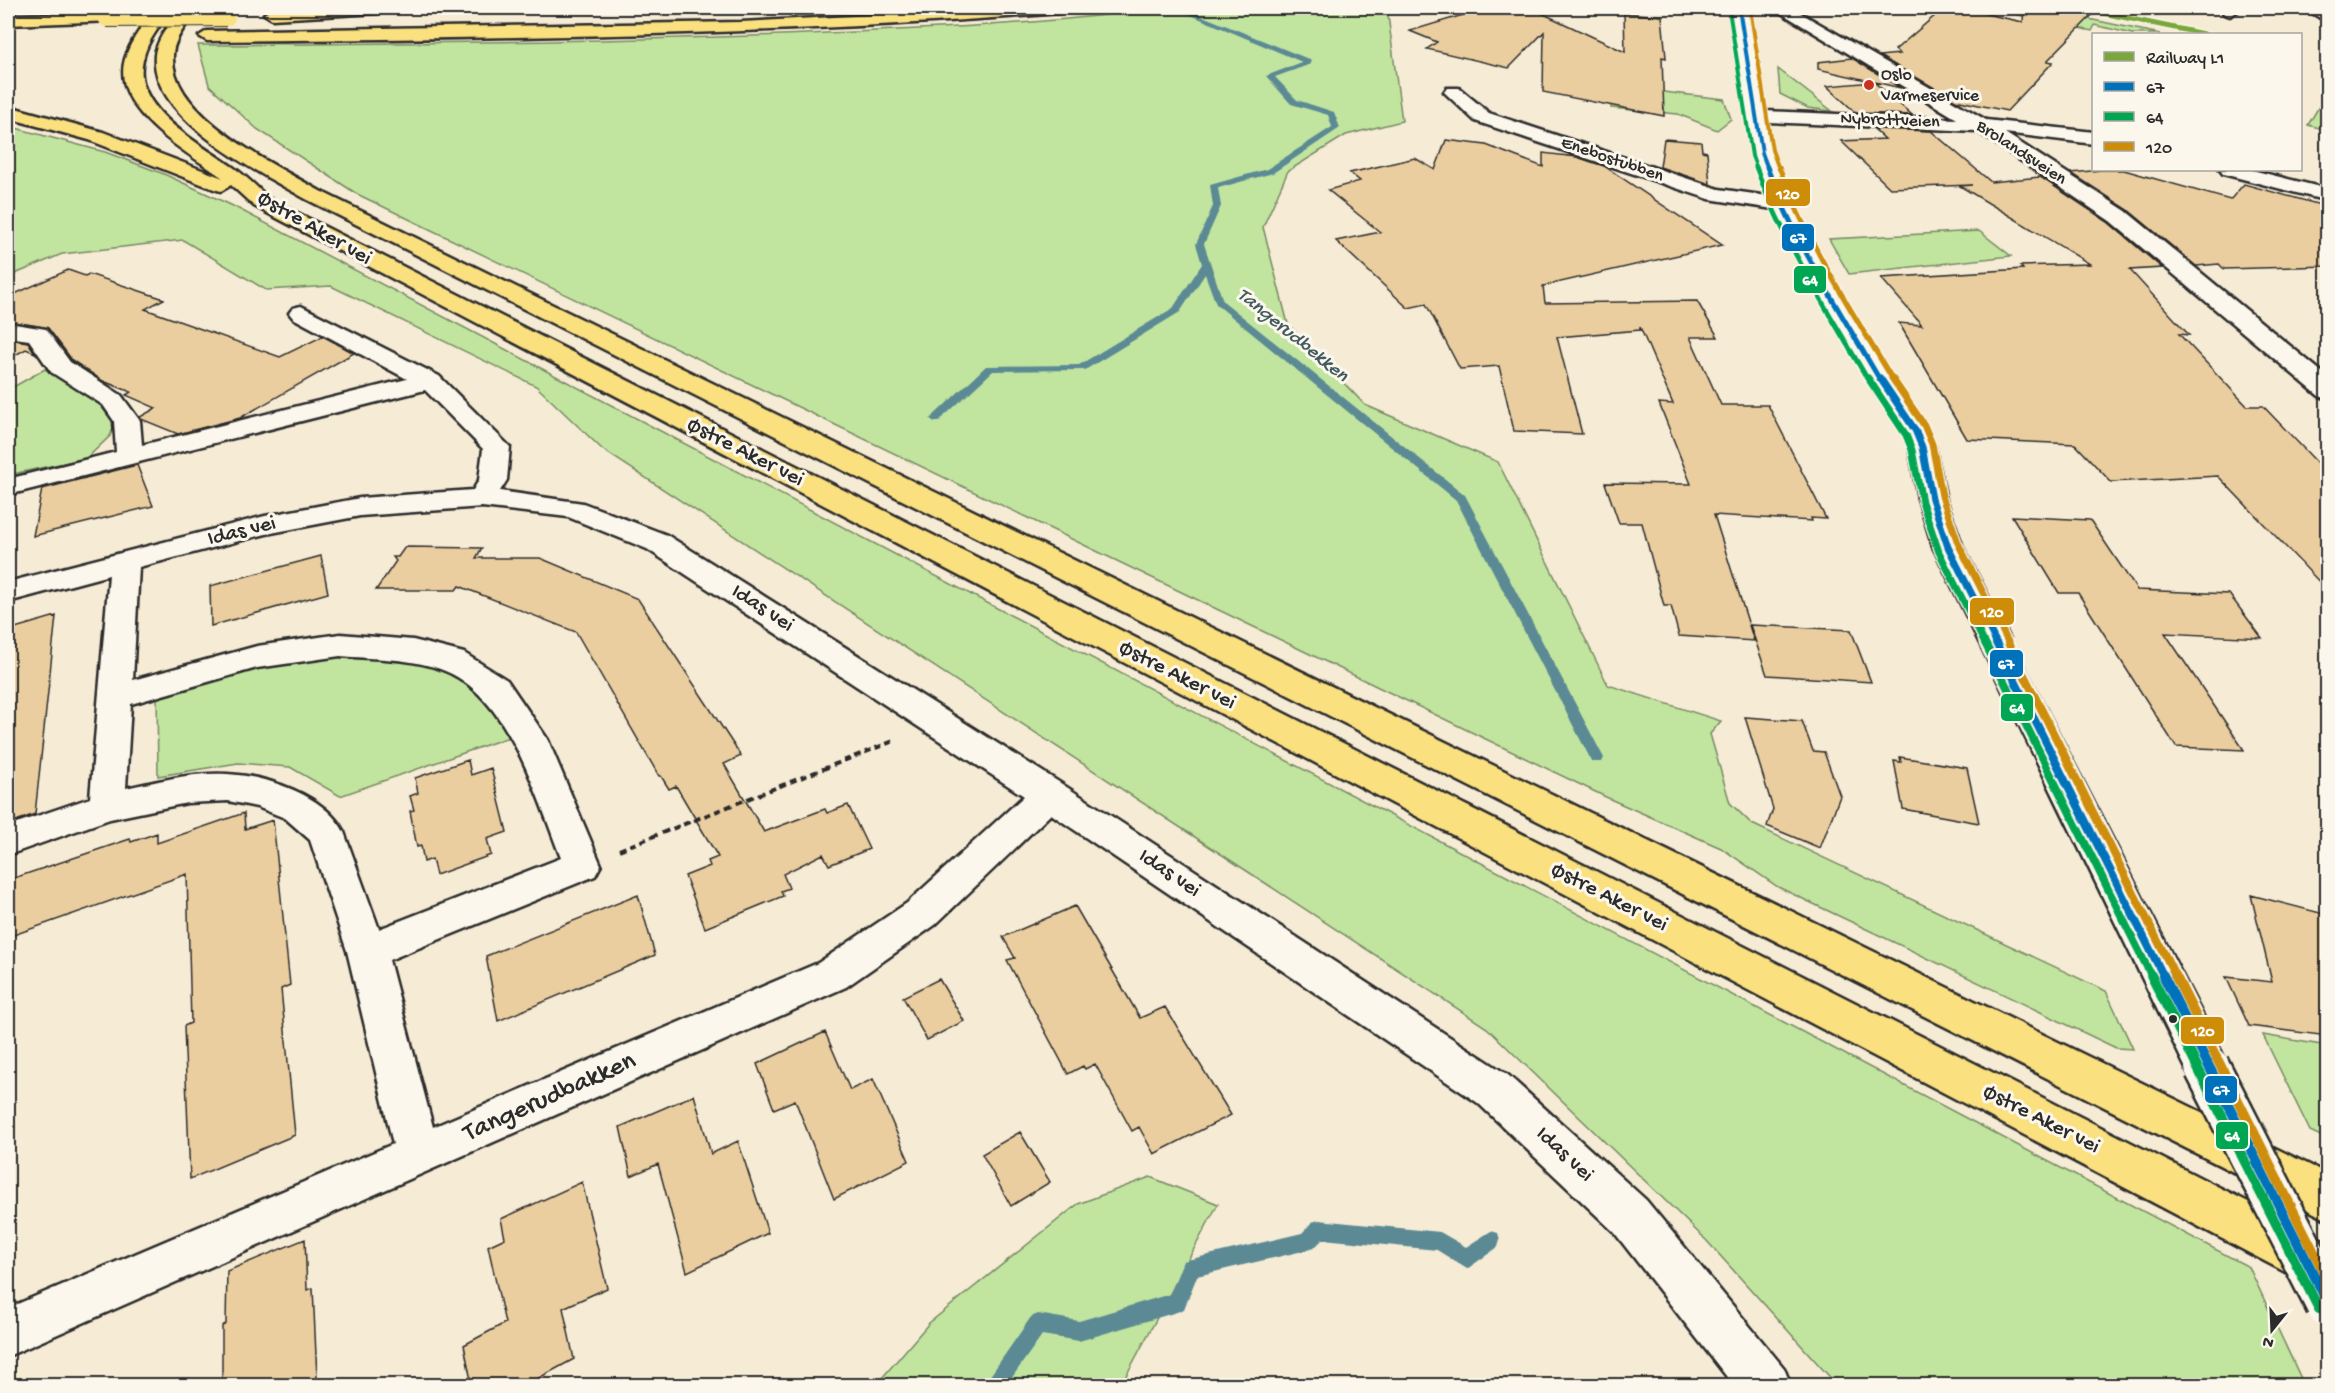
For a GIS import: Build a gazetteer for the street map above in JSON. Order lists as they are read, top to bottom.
{
  "streets": {
    "highway": ["Østre Aker vei"],
    "street": [
      "Nybrottveien",
      "Brolandsveien",
      "Enebostubben",
      "Idas vei",
      "Tangerudbakken"
    ]
  },
  "crossings": [
    ["Nybrottveien", "Brolandsveien"],
    ["Idas vei", "Tangerudbakken"]
  ],
  "water": ["Tangerudbekken"],
  "places": ["Oslo Varmeservice"],
  "lines": [
    "rail line L1",
    "transit line 67",
    "transit line 120",
    "transit line 64"
  ],
  "legend": [
    "Railway L1",
    "67",
    "64",
    "120"
  ],
  "north": "bottom"
}
